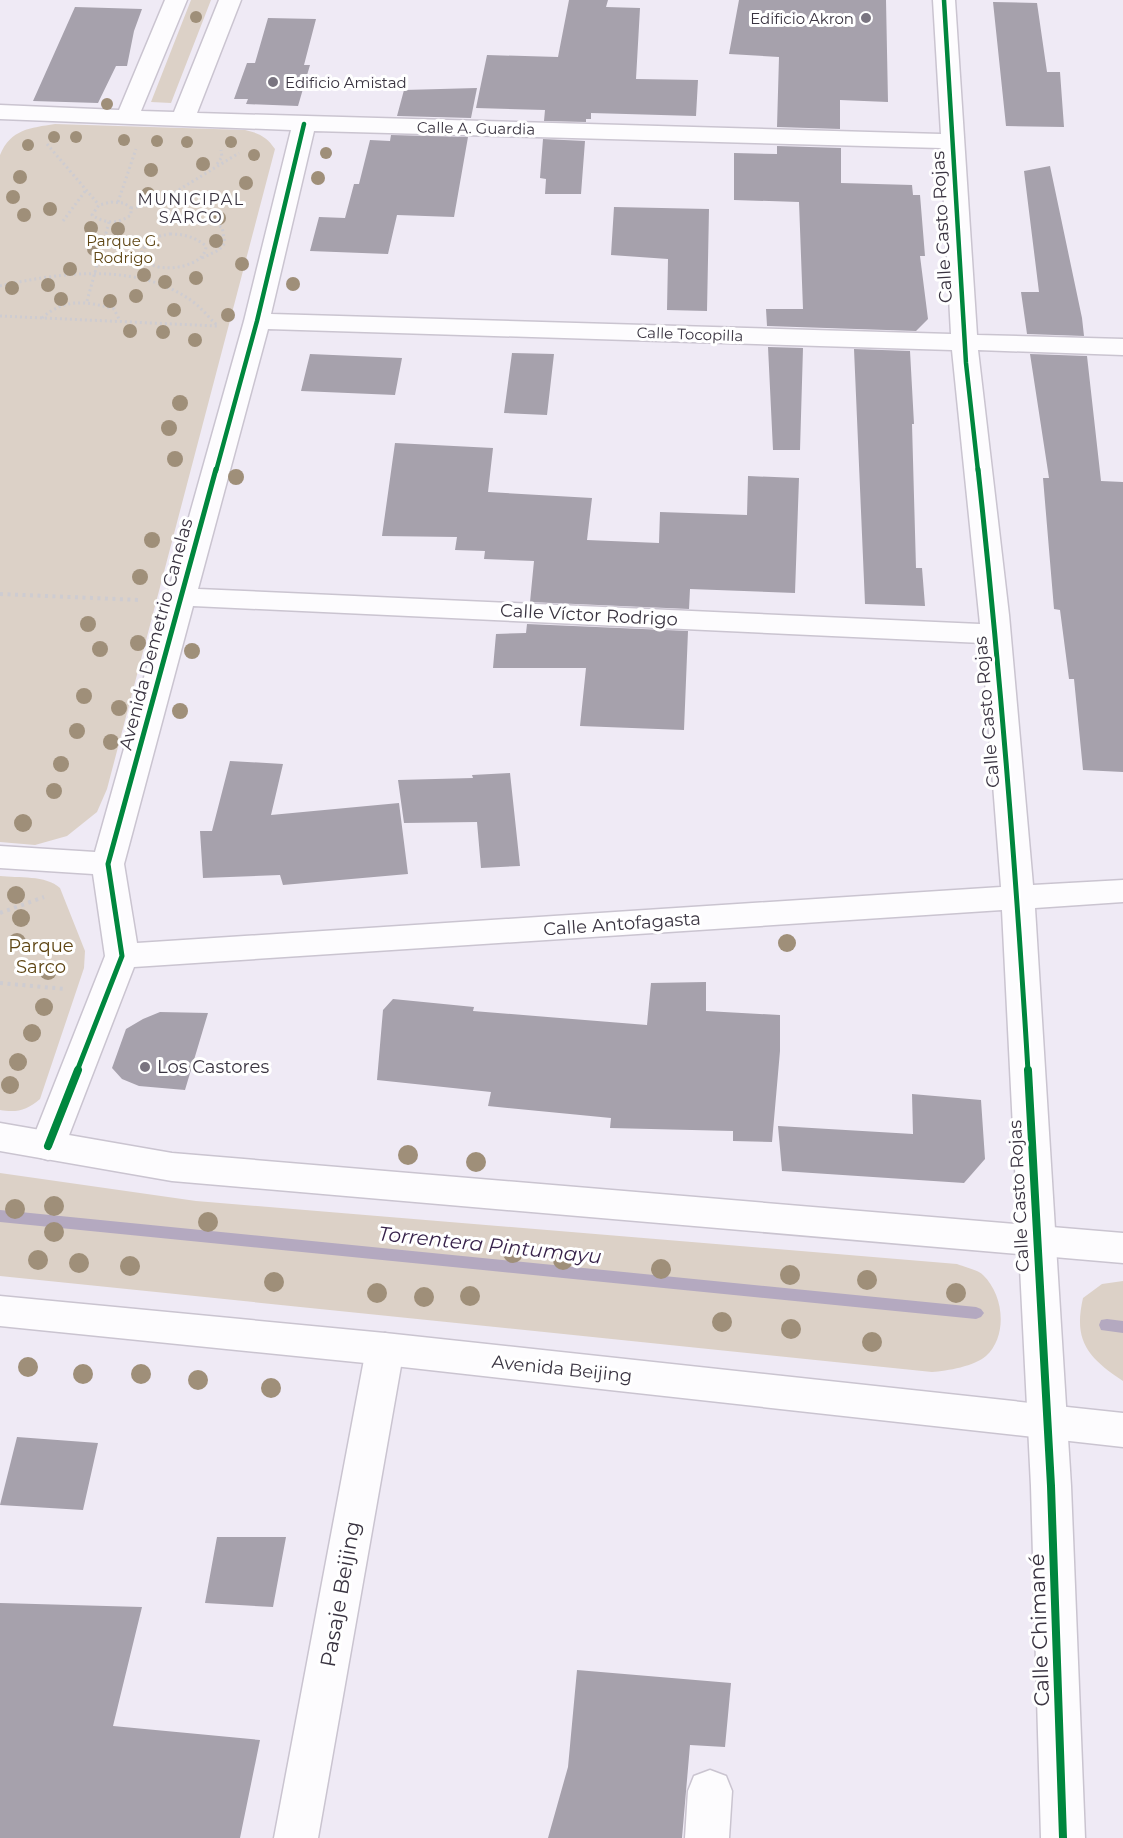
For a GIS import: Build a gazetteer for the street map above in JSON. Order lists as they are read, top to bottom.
{
  "streets": {
    "street": [
      "Calle A. Guardia",
      "Calle Casto Rojas",
      "Calle Tocopilla",
      "Calle Víctor Rodrigo",
      "Avenida Demetrio Canelas",
      "Calle Antofagasta",
      "Avenida Beijing",
      "Pasaje Beijing",
      "Calle Chimané"
    ]
  },
  "crossings": [
    ["Calle A. Guardia", "Calle Casto Rojas"],
    ["Calle A. Guardia", "Avenida Demetrio Canelas"],
    ["Calle Casto Rojas", "Calle Tocopilla"],
    ["Calle Casto Rojas", "Calle Víctor Rodrigo"],
    ["Calle Casto Rojas", "Calle Antofagasta"],
    ["Calle Casto Rojas", "Avenida Beijing"],
    ["Calle Casto Rojas", "Calle Chimané"],
    ["Calle Tocopilla", "Avenida Demetrio Canelas"],
    ["Calle Víctor Rodrigo", "Avenida Demetrio Canelas"],
    ["Avenida Demetrio Canelas", "Calle Antofagasta"],
    ["Avenida Beijing", "Pasaje Beijing"],
    ["Avenida Beijing", "Calle Chimané"]
  ],
  "districts": ["MUNICIPAL SARCO"],
  "water": ["Torrentera Pintumayu"],
  "parks": ["Parque G. Rodrigo", "Parque Sarco"],
  "places": ["Edificio Akron", "Edificio Amistad", "Los Castores"]
}
